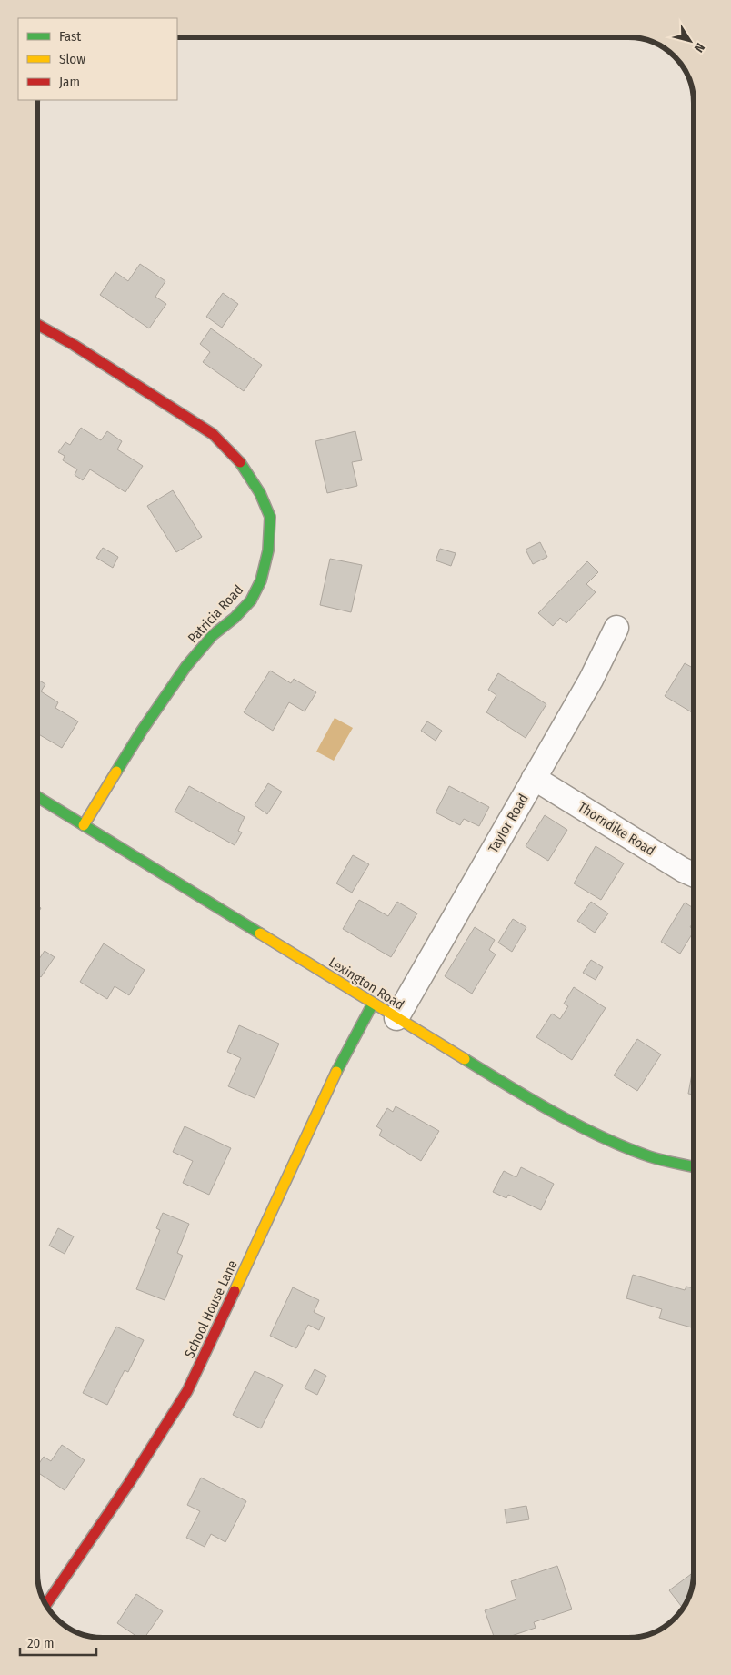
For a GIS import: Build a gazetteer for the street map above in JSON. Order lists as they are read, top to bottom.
{
  "streets": {
    "street": [
      "Patricia Road",
      "Taylor Road",
      "Thorndike Road",
      "Lexington Road",
      "School House Lane"
    ]
  },
  "crossings": [
    ["Patricia Road", "Lexington Road"],
    ["Taylor Road", "Thorndike Road"],
    ["Taylor Road", "Lexington Road"],
    ["Lexington Road", "School House Lane"]
  ],
  "legend": ["Fast", "Slow", "Jam"],
  "scale_bar": "20 m",
  "north": "bottom right"
}
